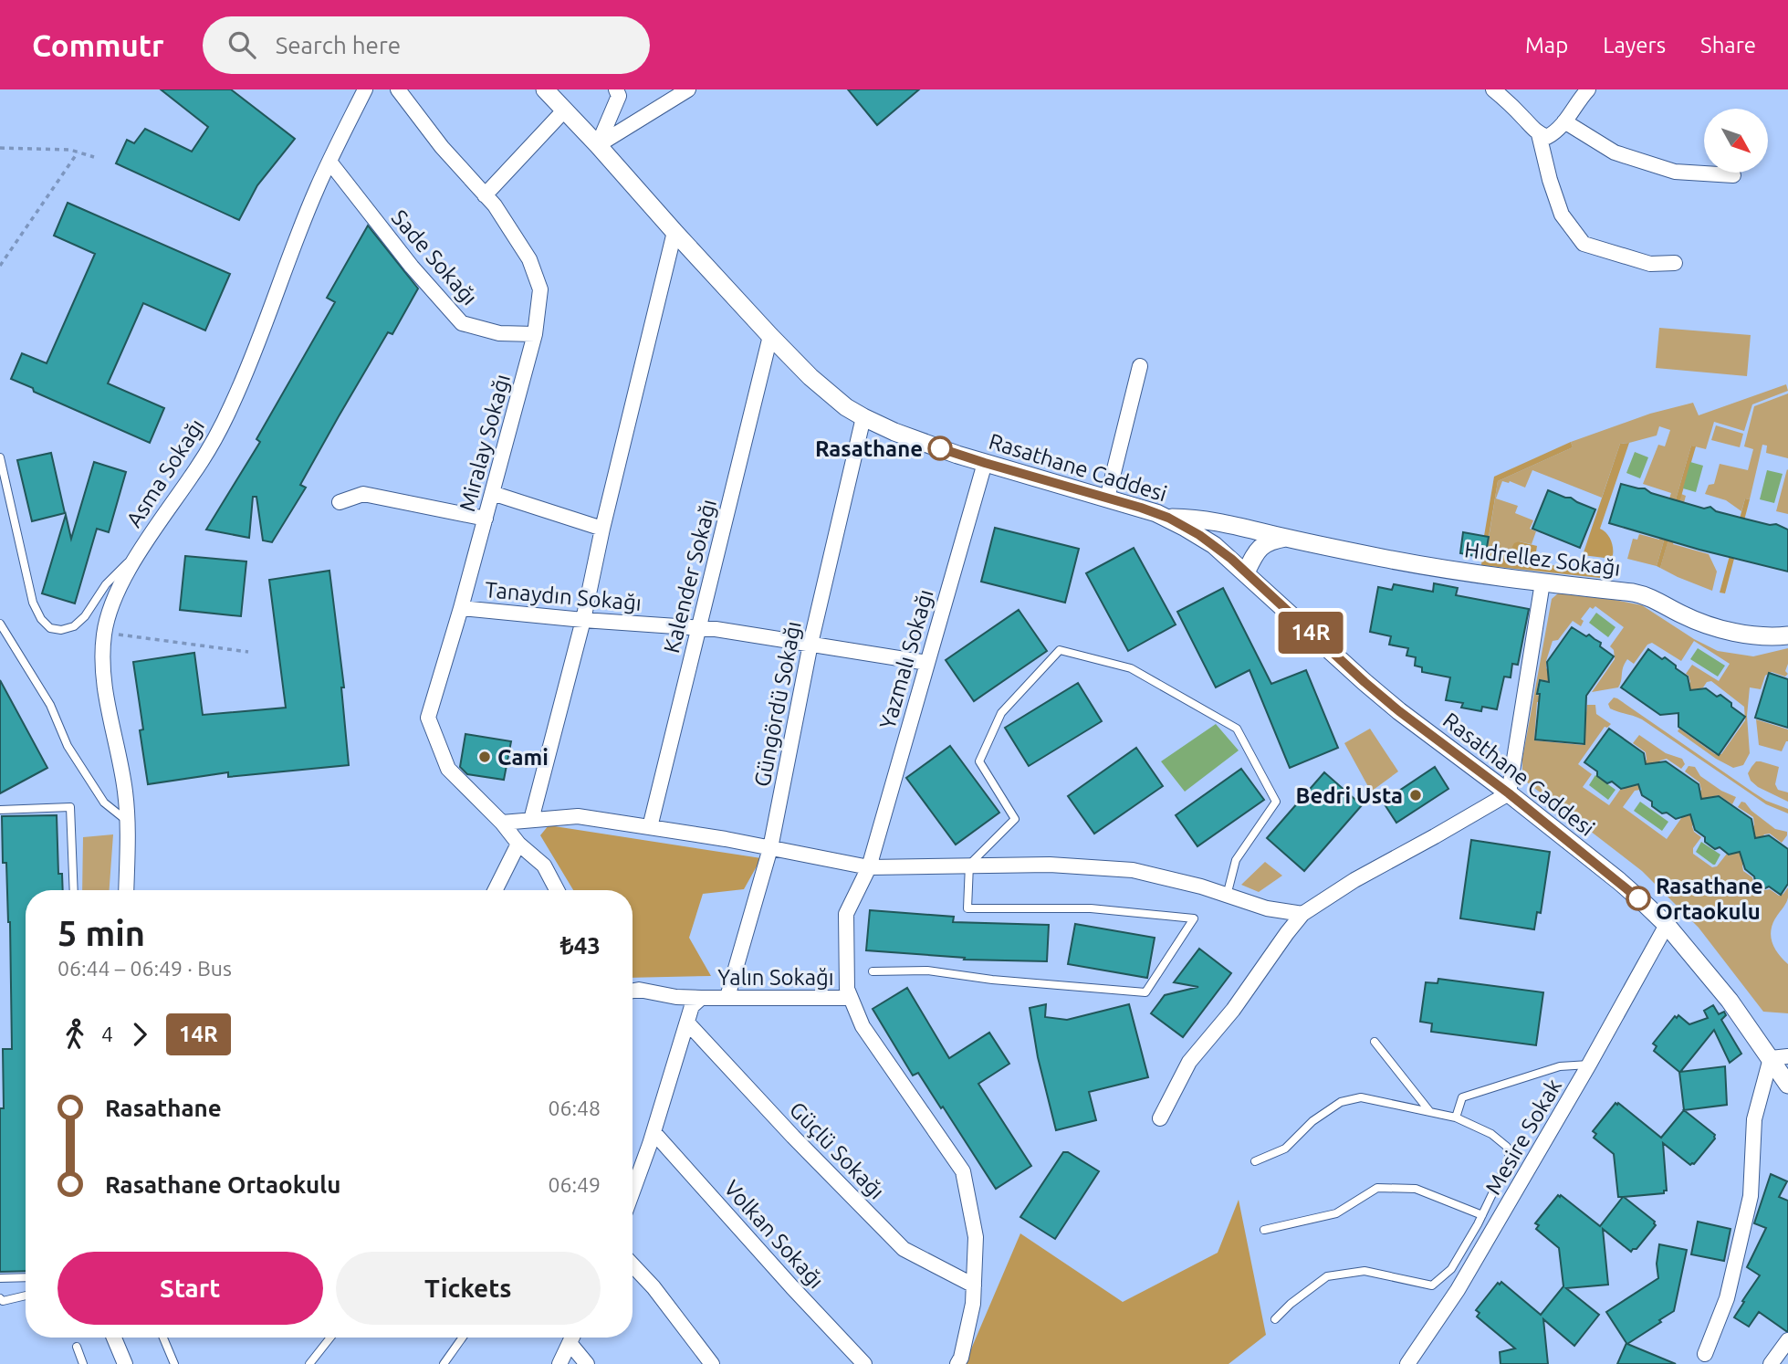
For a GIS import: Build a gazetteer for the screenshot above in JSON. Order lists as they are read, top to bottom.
{
  "streets": {
    "street": [
      "Sade Sokağı",
      "Miralay Sokağı",
      "Rasathane Caddesi",
      "Asma Sokağı",
      "Hıdrellez Sokağı",
      "Kalender Sokağı",
      "Tanaydın Sokağı",
      "Yazmalı Sokağı",
      "Güngördü Sokağı",
      "Yalın Sokağı",
      "Mesire Sokak",
      "Güçlü Sokağı",
      "Volkan Sokağı"
    ]
  },
  "crossings": [
    ["Sade Sokağı", "Miralay Sokağı"],
    ["Sade Sokağı", "Asma Sokağı"],
    ["Miralay Sokağı", "Tanaydın Sokağı"],
    ["Rasathane Caddesi", "Hıdrellez Sokağı"],
    ["Rasathane Caddesi", "Kalender Sokağı"],
    ["Rasathane Caddesi", "Yazmalı Sokağı"],
    ["Rasathane Caddesi", "Güngördü Sokağı"],
    ["Rasathane Caddesi", "Mesire Sokak"],
    ["Kalender Sokağı", "Tanaydın Sokağı"],
    ["Tanaydın Sokağı", "Yazmalı Sokağı"],
    ["Tanaydın Sokağı", "Güngördü Sokağı"],
    ["Yazmalı Sokağı", "Yalın Sokağı"],
    ["Yazmalı Sokağı", "Güçlü Sokağı"],
    ["Güngördü Sokağı", "Yalın Sokağı"],
    ["Yalın Sokağı", "Güçlü Sokağı"],
    ["Yalın Sokağı", "Volkan Sokağı"]
  ],
  "places": [
    "Rasathane",
    "Cami",
    "Bedri Usta",
    "Rasathane Ortaokulu"
  ],
  "lines": ["bus line 14R"],
  "north": "bottom right",
  "page": {
    "header": "Commutr",
    "search": "Search here",
    "nav": ["Map", "Layers", "Share"],
    "on_map": "14R",
    "heading": ["5 min", "06:44 – 06:49 · Bus", "₺43"],
    "legs": ["4", "14R"],
    "list": [
      {
        "name": "Rasathane",
        "value": "06:48"
      },
      {
        "name": "Rasathane Ortaokulu",
        "value": "06:49"
      }
    ],
    "buttons": ["Start", "Tickets"]
  }
}
